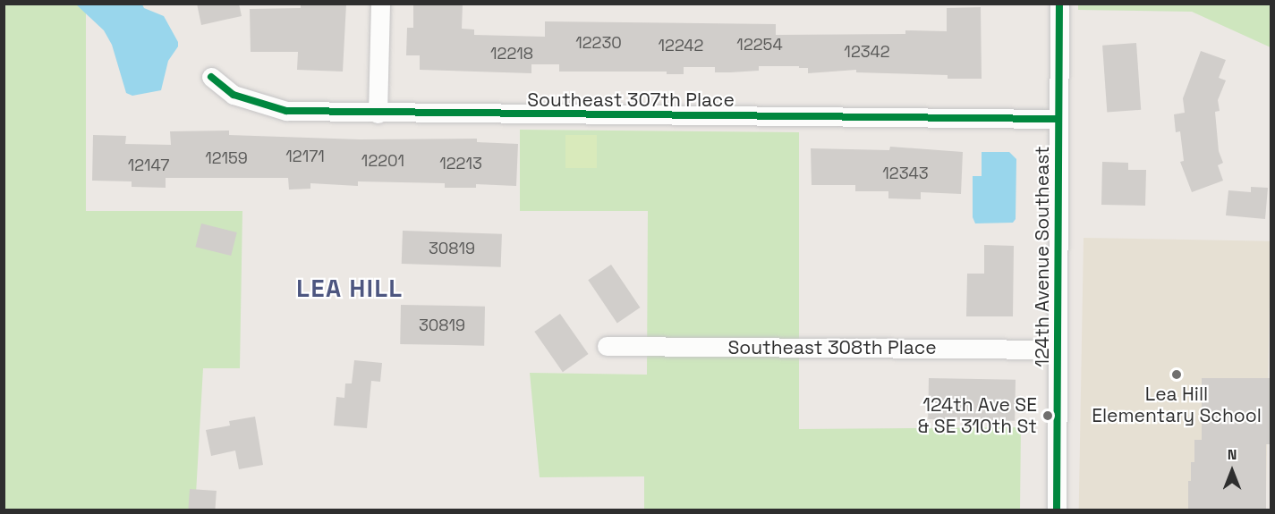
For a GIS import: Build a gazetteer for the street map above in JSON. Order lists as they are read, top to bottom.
{
  "streets": {
    "street": ["Southeast 307th Place", "124th Avenue Southeast", "Southeast 308th Place"]
  },
  "crossings": [
    ["Southeast 307th Place", "124th Avenue Southeast"],
    ["124th Avenue Southeast", "Southeast 308th Place"]
  ],
  "districts": ["LEA HILL"],
  "places": ["Lea Hill Elementary School", "124th Ave SE & SE 310th St"],
  "house_numbers": [
    "12230",
    "12254",
    "12242",
    "12342",
    "12218",
    "12171",
    "12159",
    "12201",
    "12213",
    "12147",
    "12343",
    "30819",
    "30819"
  ],
  "north": "top"
}
